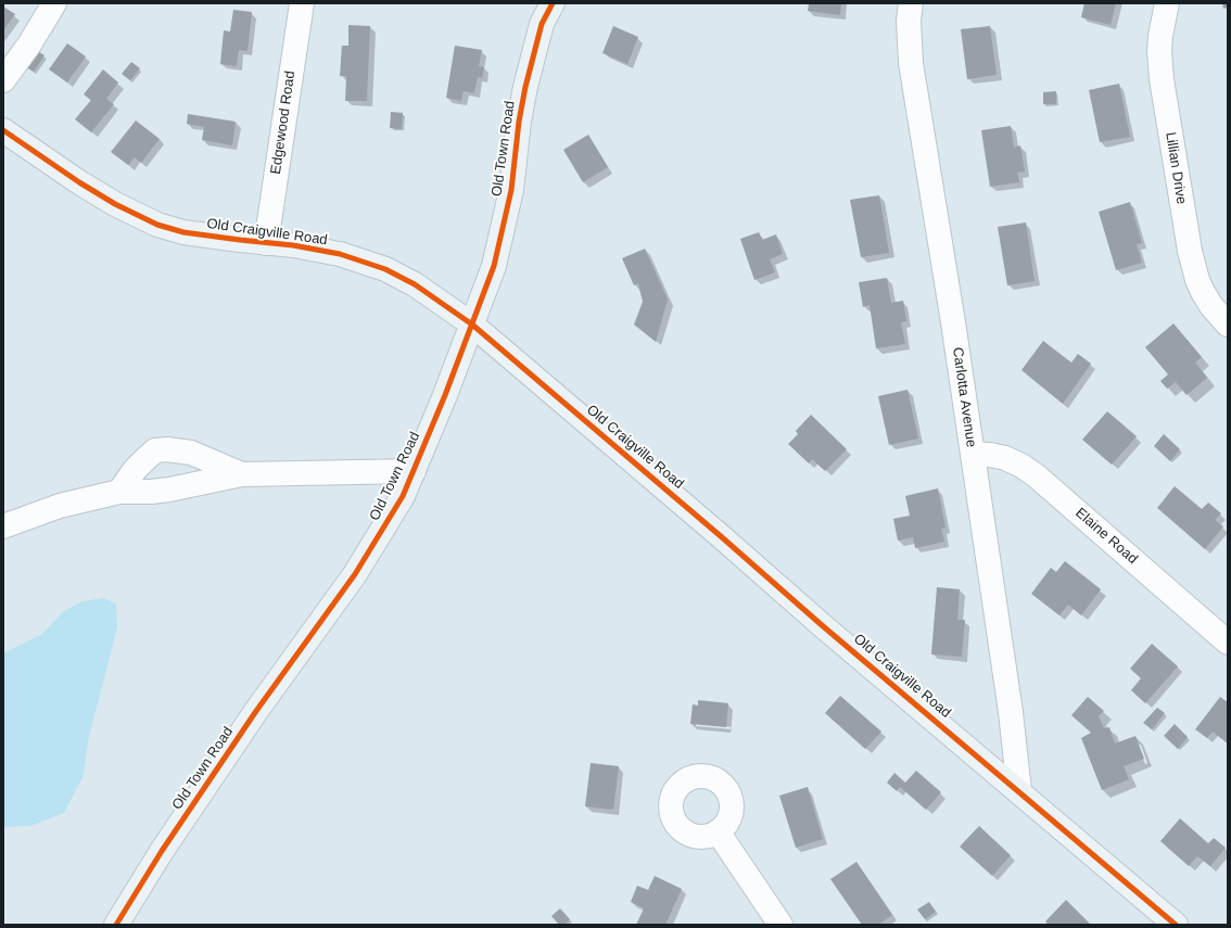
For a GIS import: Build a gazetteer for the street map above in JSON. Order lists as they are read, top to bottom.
{
  "streets": {
    "street": [
      "Edgewood Road",
      "Old Town Road",
      "Lillian Drive",
      "Old Craigville Road",
      "Carlotta Avenue",
      "Elaine Road"
    ]
  },
  "crossings": [
    ["Edgewood Road", "Old Craigville Road"],
    ["Old Town Road", "Old Craigville Road"],
    ["Old Craigville Road", "Carlotta Avenue"],
    ["Carlotta Avenue", "Elaine Road"]
  ]
}
